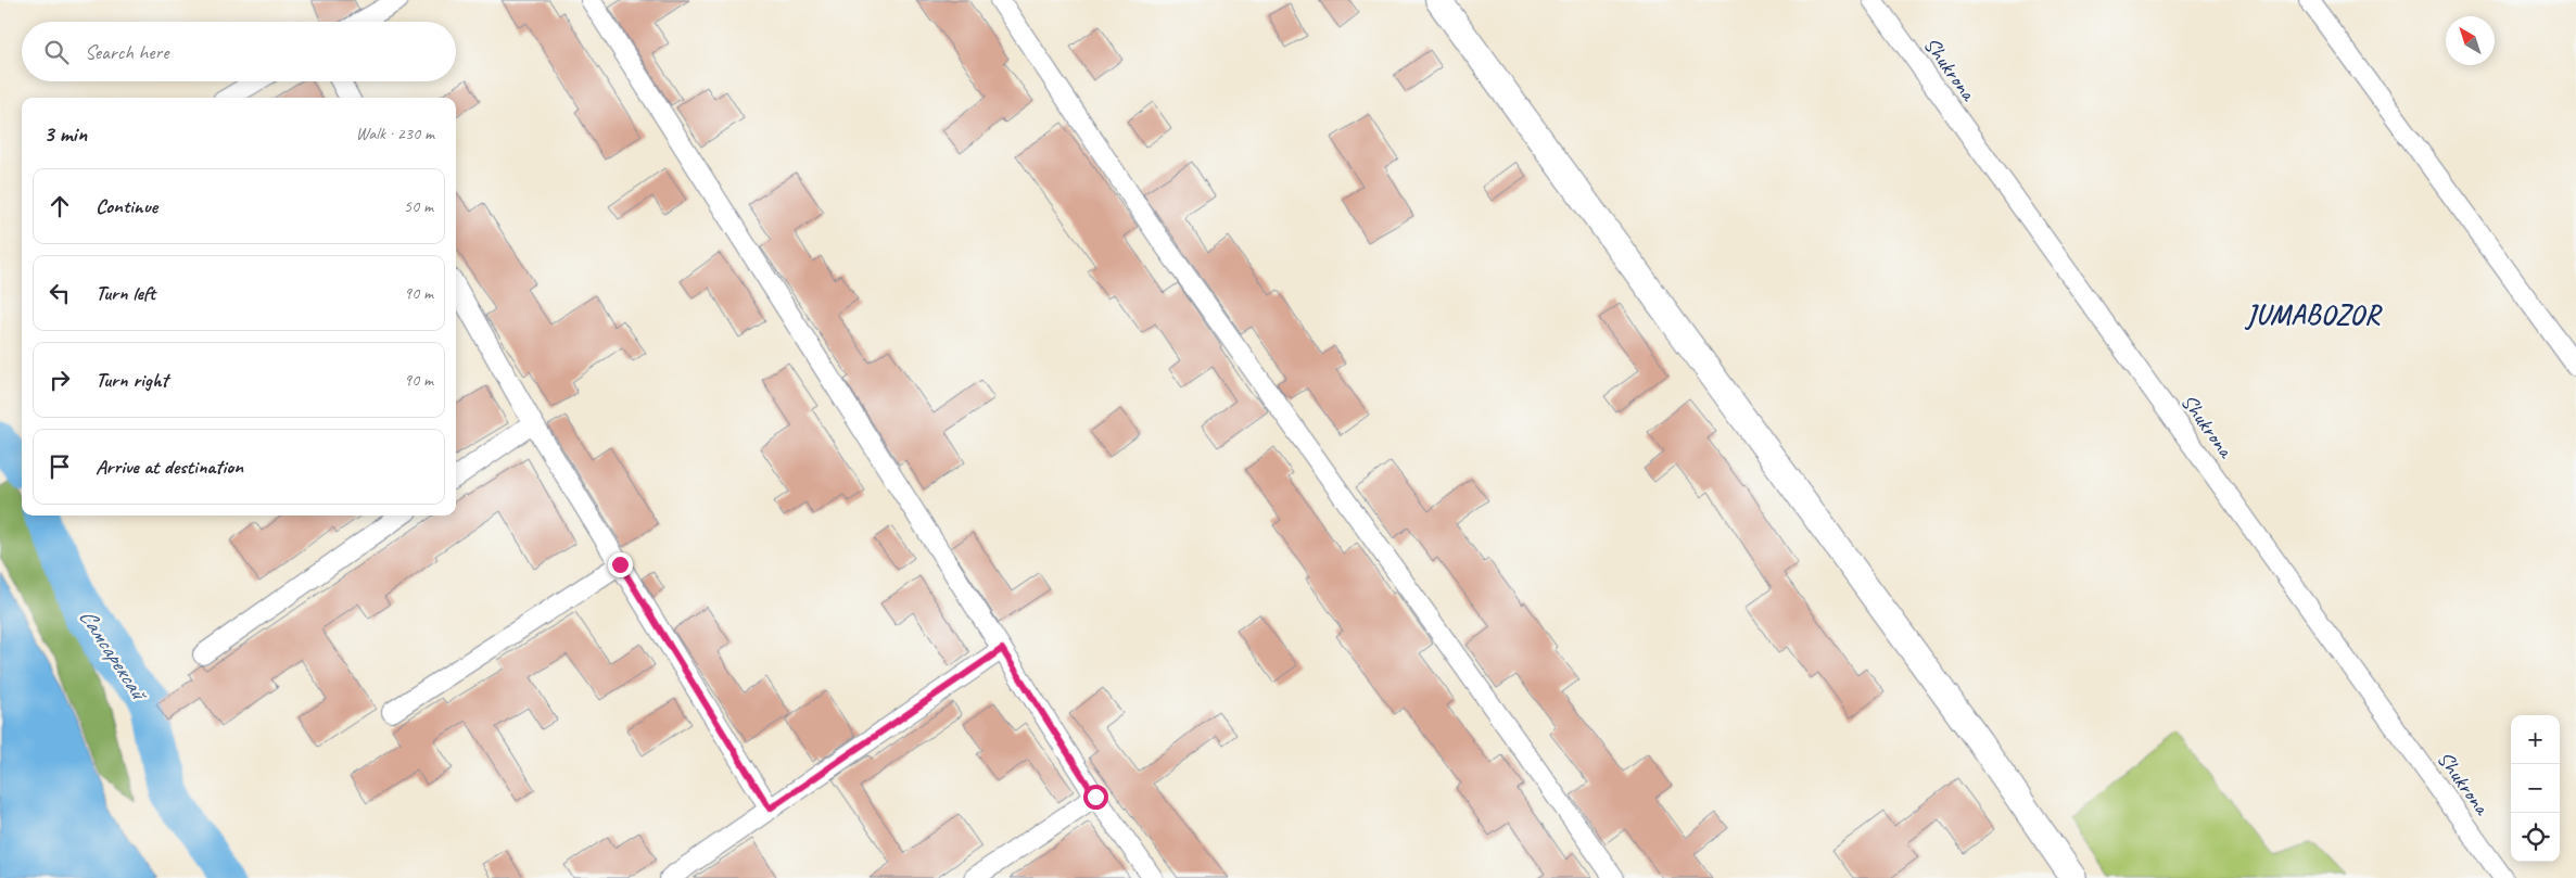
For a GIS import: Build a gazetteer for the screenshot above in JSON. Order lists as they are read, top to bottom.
{
  "streets": {
    "street": ["Shukrona"]
  },
  "districts": ["JUMABOZOR"],
  "water": ["Самсарексай"],
  "north": "top left",
  "page": {
    "search": "Search here",
    "heading": ["3 min", "Walk · 230 m"],
    "list": [
      ["Continue", "50 m"],
      ["Turn left", "90 m"],
      ["Turn right", "90 m"],
      "Arrive at destination"
    ],
    "map_buttons": ["+", "−"]
  }
}
